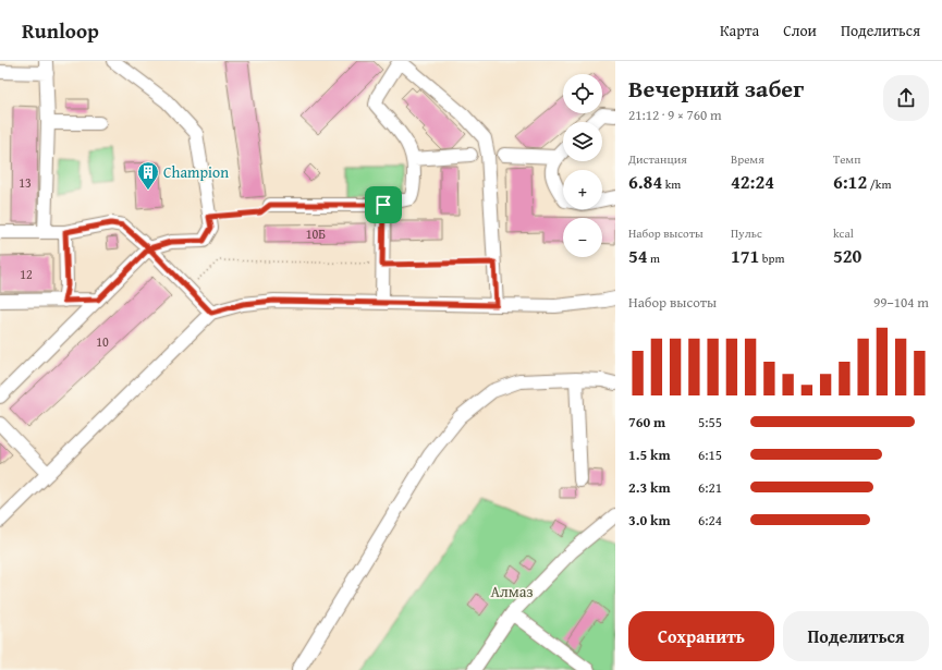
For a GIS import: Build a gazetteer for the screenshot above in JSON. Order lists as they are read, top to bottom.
{
  "parks": ["Алмаз"],
  "places": {
    "building": ["Champion"]
  },
  "house_numbers": [
    "13",
    "10Б",
    "12",
    "10"
  ],
  "page": {
    "header": "Runloop",
    "nav": ["Карта", "Слои", "Поделиться"],
    "heading": ["Вечерний забег", "21:12 · 9 × 760 m"],
    "map_buttons": ["+", "−"],
    "stats": [
      ["Дистанция", "6.84 km"],
      ["Время", "42:24"],
      ["Темп", "6:12 /km"],
      ["Набор высоты", "54 m"],
      ["Пульс", "171 bpm"],
      ["kcal", "520"]
    ],
    "chart": ["Набор высоты", "99–104 m"],
    "list": [
      {
        "name": "760 m",
        "note": "5:55"
      },
      {
        "name": "1.5 km",
        "note": "6:15"
      },
      {
        "name": "2.3 km",
        "note": "6:21"
      },
      {
        "name": "3.0 km",
        "note": "6:24"
      }
    ],
    "buttons": ["Сохранить", "Поделиться"]
  }
}
